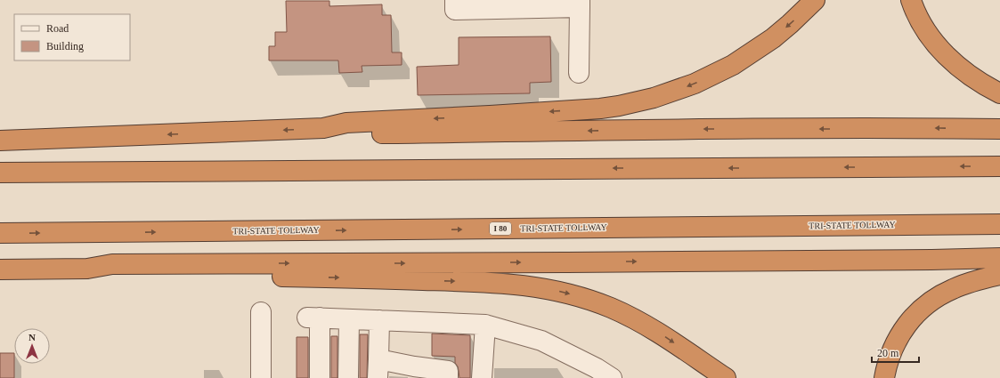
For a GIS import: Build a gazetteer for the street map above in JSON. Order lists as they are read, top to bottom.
{
  "streets": {
    "highway": ["TRI-STATE TOLLWAY", "I 80"]
  },
  "legend": ["Road", "Building"],
  "scale_bar": "20 m",
  "north": "top"
}
